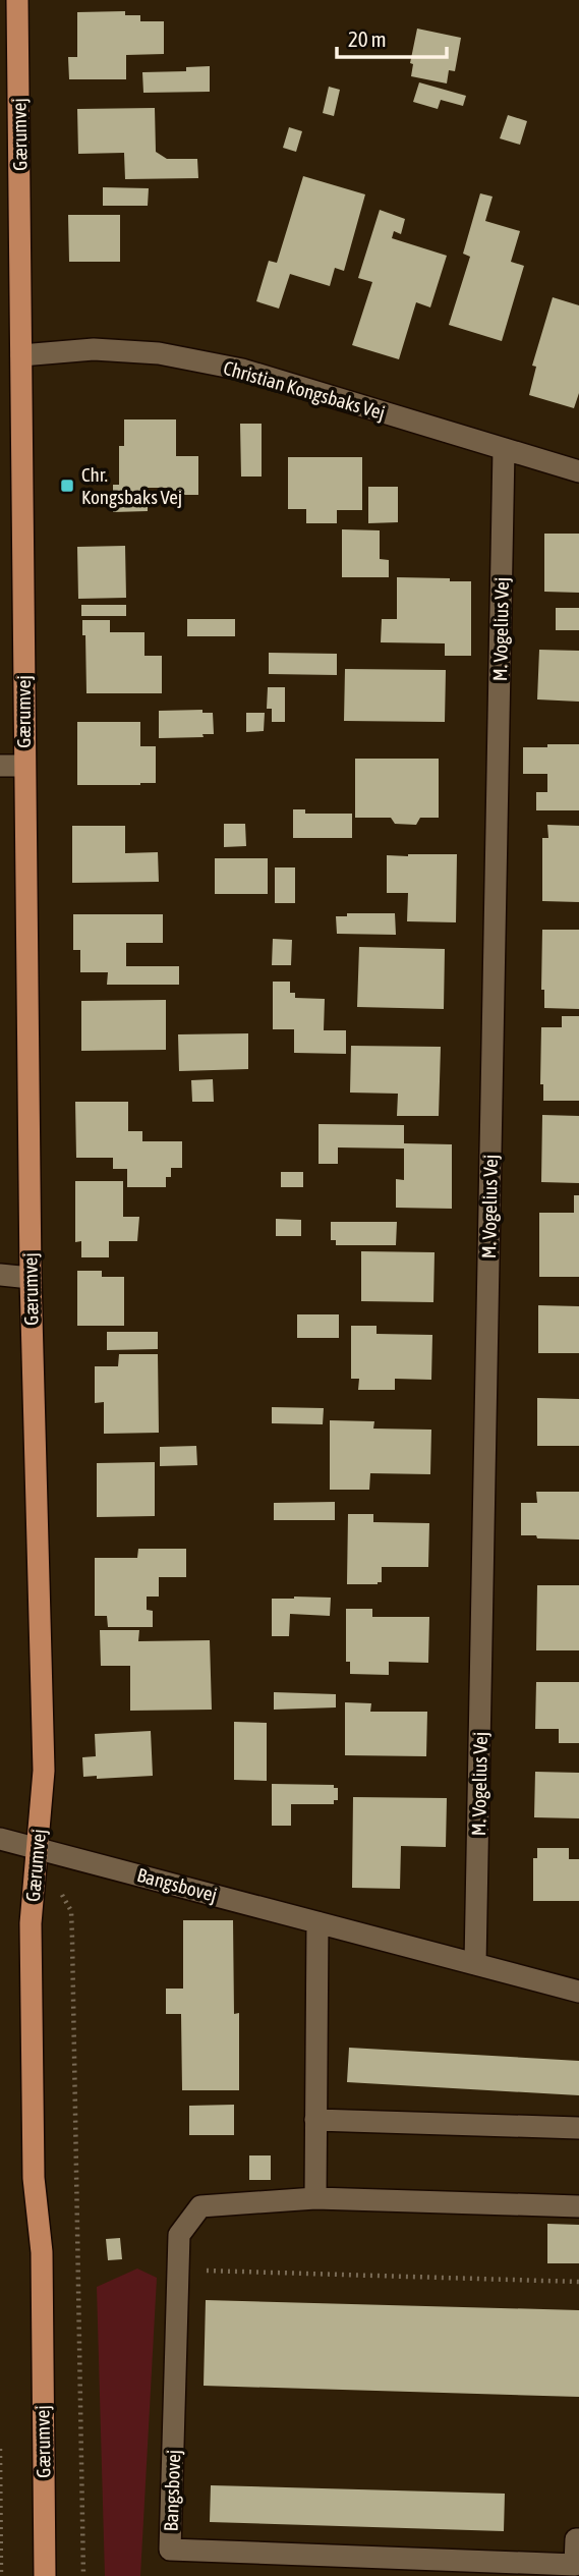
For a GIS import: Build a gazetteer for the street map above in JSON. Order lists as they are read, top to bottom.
{
  "streets": {
    "main road": ["Gærumvej"],
    "street": ["Christian Kongsbaks Vej", "M. Vogelius Vej", "Bangsbovej"]
  },
  "crossings": [
    ["Gærumvej", "Christian Kongsbaks Vej"],
    ["Gærumvej", "Bangsbovej"],
    ["Christian Kongsbaks Vej", "M. Vogelius Vej"],
    ["M. Vogelius Vej", "Bangsbovej"]
  ],
  "places": {
    "transit": ["Chr. Kongsbaks Vej"]
  },
  "scale_bar": "20 m"
}
